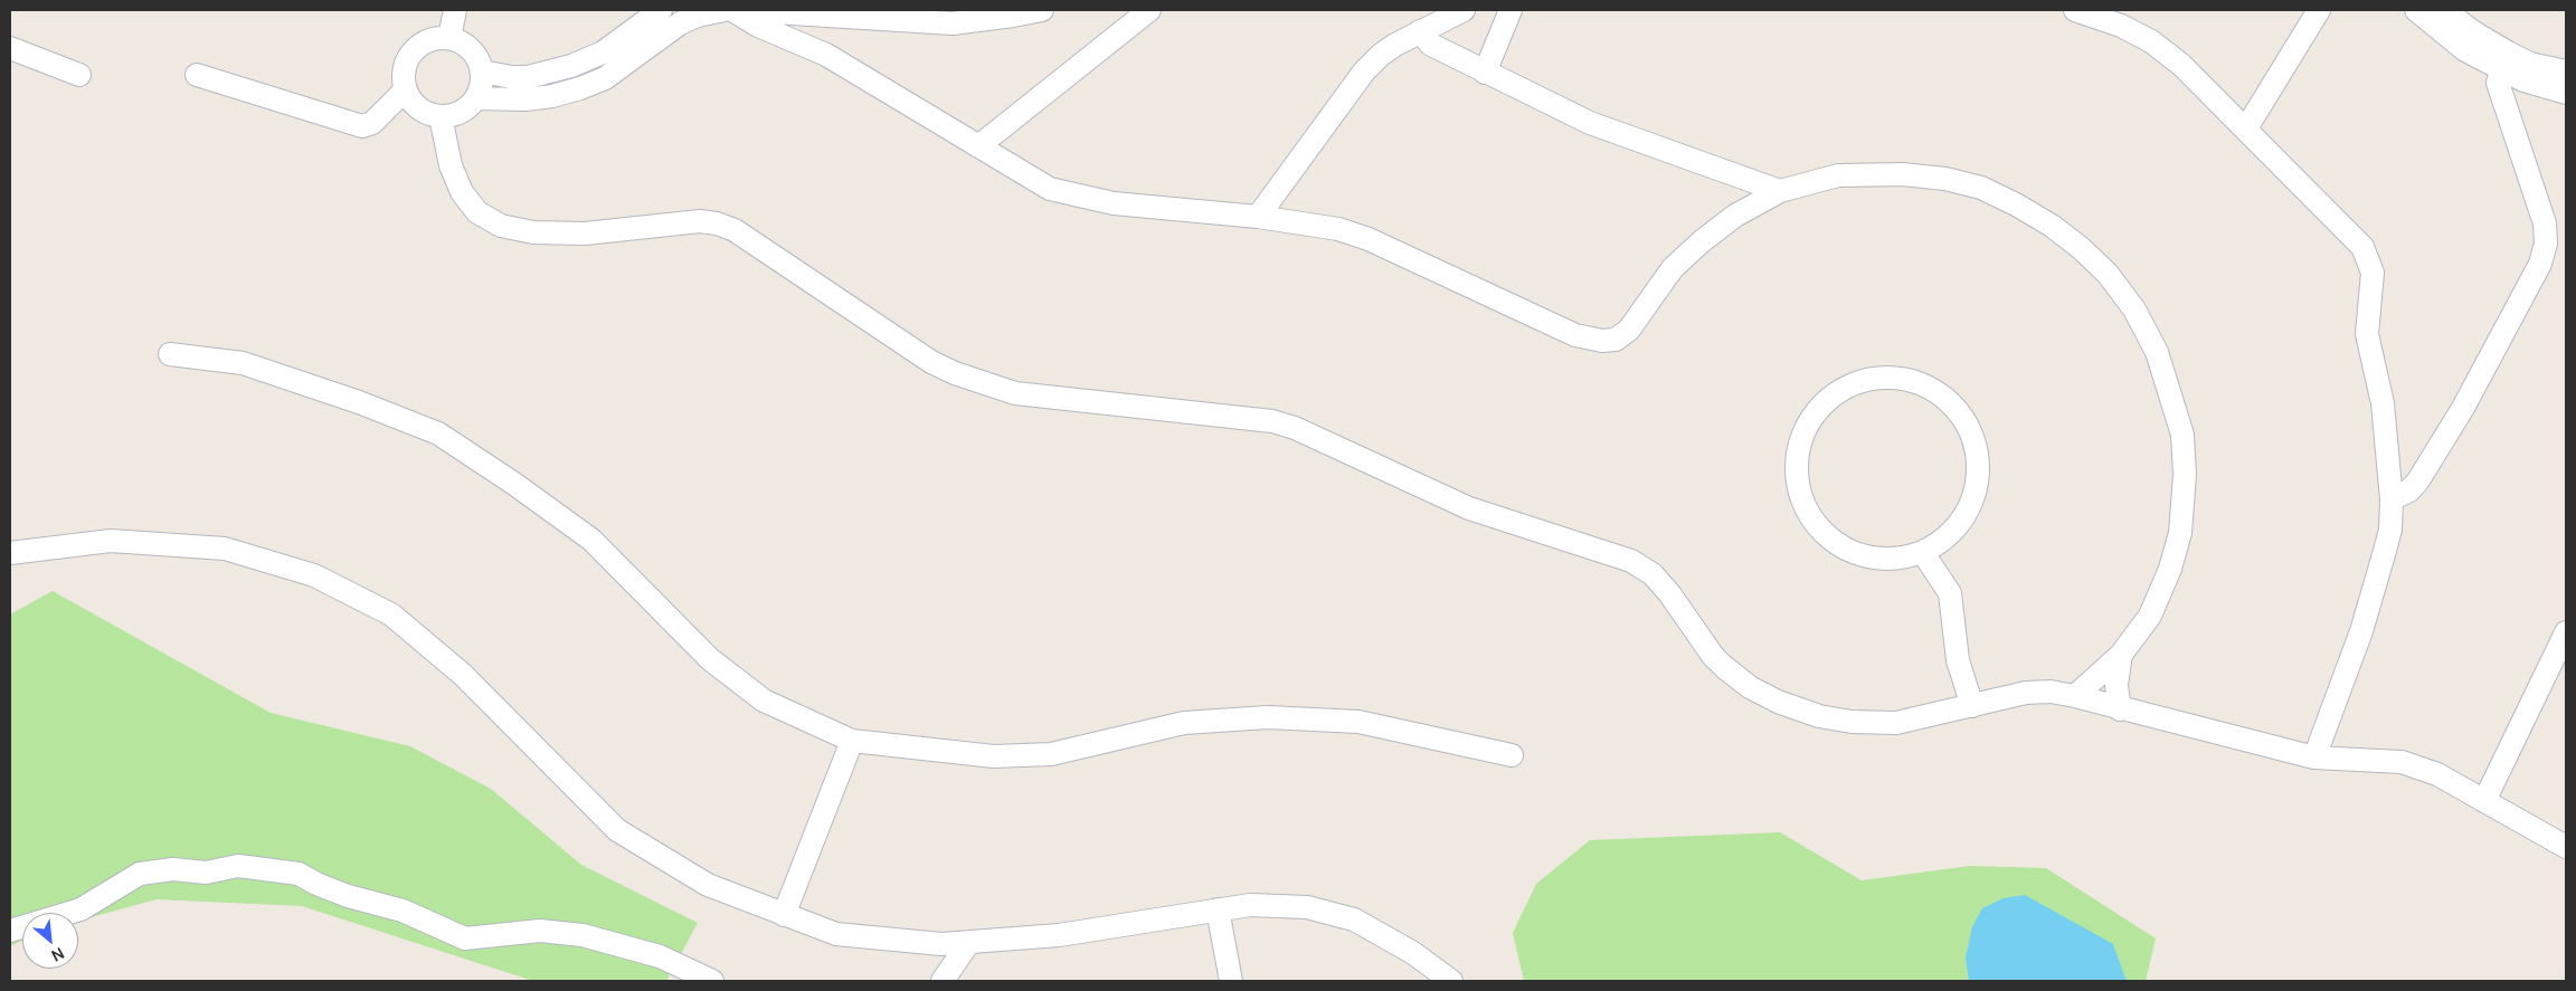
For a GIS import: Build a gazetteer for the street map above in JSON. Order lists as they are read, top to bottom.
{
  "north": "bottom right"
}
